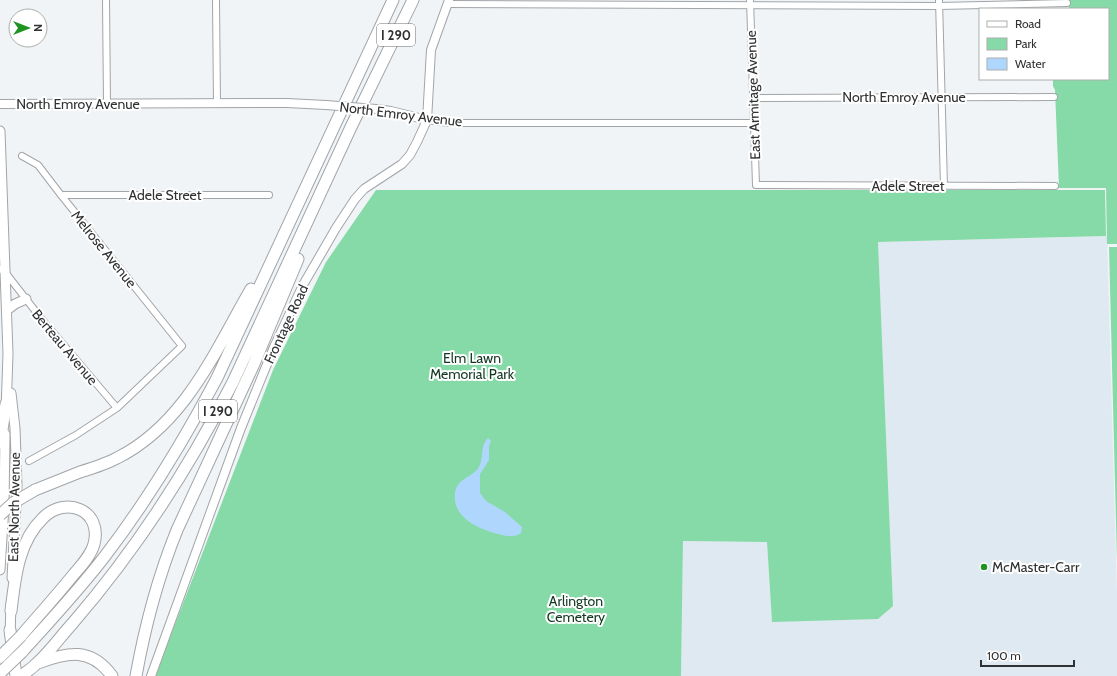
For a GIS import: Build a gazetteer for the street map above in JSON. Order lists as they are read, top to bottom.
{
  "streets": {
    "highway": ["I 290"],
    "main road": ["East North Avenue"],
    "street": [
      "East Armitage Avenue",
      "North Emroy Avenue",
      "Adele Street",
      "Melrose Avenue",
      "Frontage Road",
      "Berteau Avenue"
    ]
  },
  "crossings": [
    ["East Armitage Avenue", "North Emroy Avenue"],
    ["East Armitage Avenue", "Adele Street"],
    ["North Emroy Avenue", "Frontage Road"],
    ["Adele Street", "Melrose Avenue"],
    ["Melrose Avenue", "Berteau Avenue"],
    ["Berteau Avenue", "East North Avenue"]
  ],
  "parks": ["Elm Lawn Memorial Park", "Arlington Cemetery"],
  "places": ["McMaster-Carr"],
  "legend": ["Road", "Park", "Water"],
  "scale_bar": "100 m",
  "north": "right"
}
